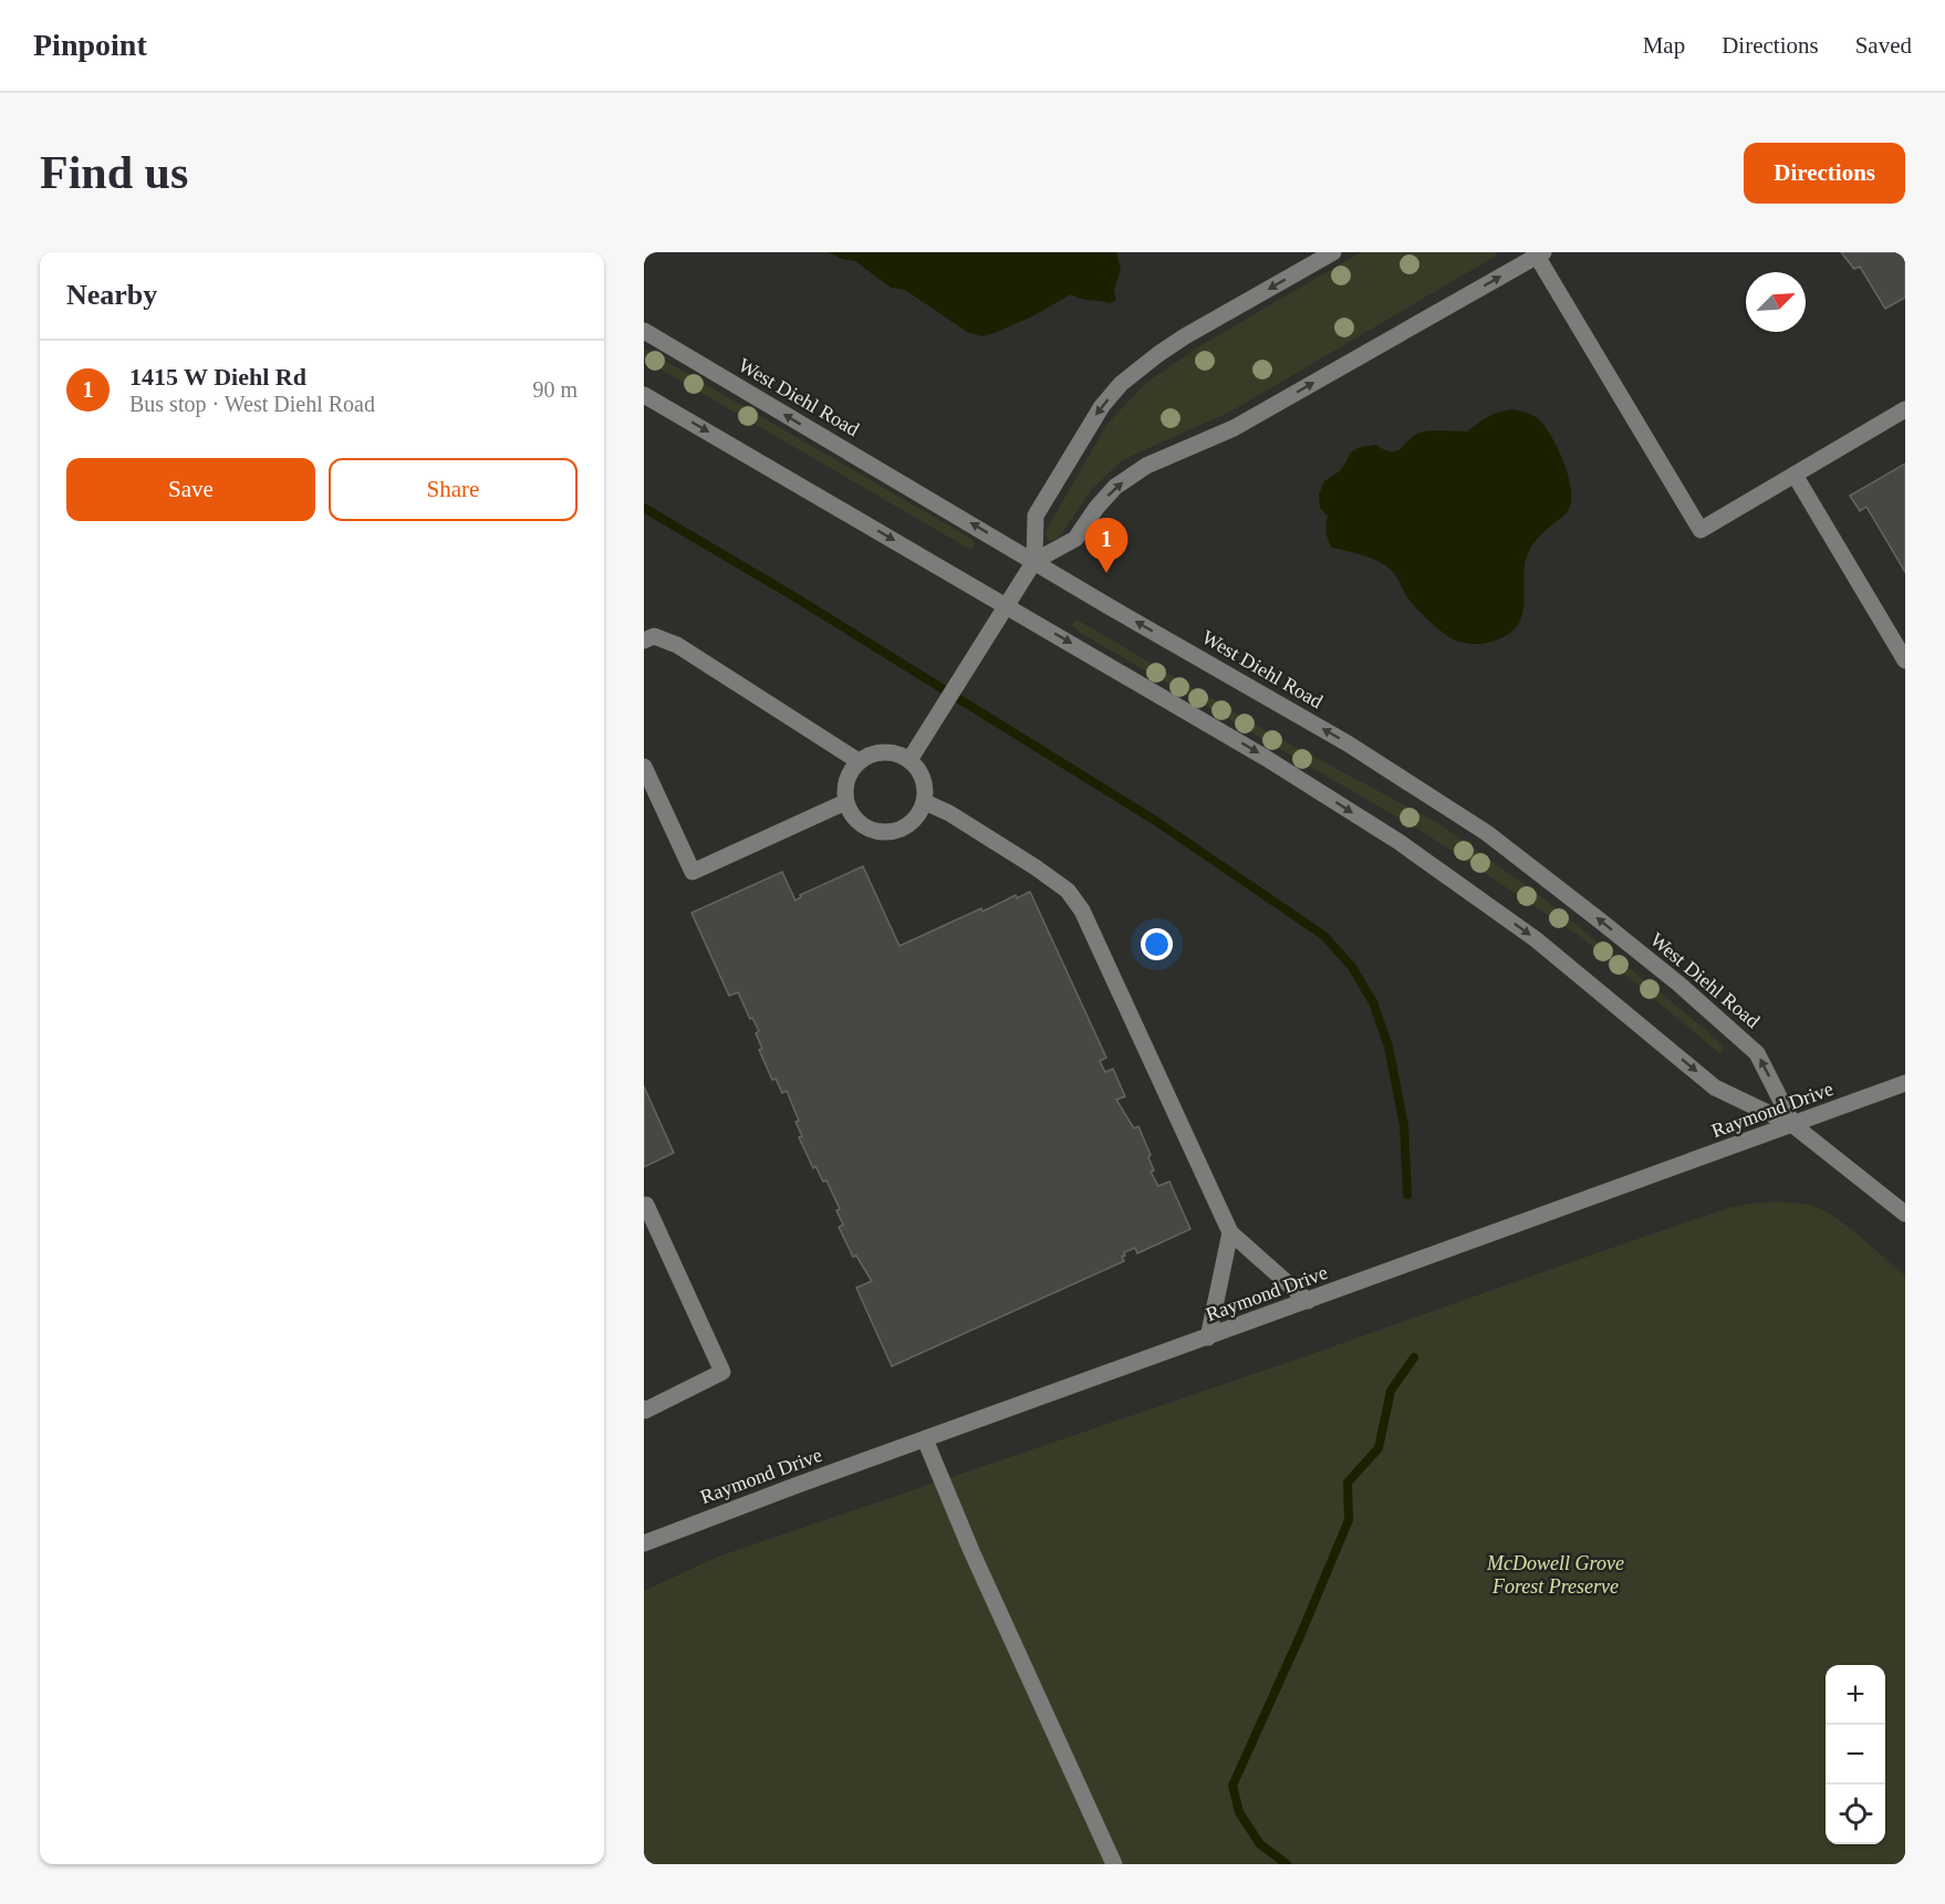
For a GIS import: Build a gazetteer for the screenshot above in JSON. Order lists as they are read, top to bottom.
{
  "streets": {
    "street": ["West Diehl Road", "Raymond Drive"]
  },
  "crossings": [
    ["West Diehl Road", "Raymond Drive"]
  ],
  "parks": ["McDowell Grove Forest Preserve"],
  "north": "top right",
  "page": {
    "header": "Pinpoint",
    "nav": ["Map", "Directions", "Saved"],
    "buttons": [
      "Directions",
      ["Save", "Share"]
    ],
    "title": "Find us",
    "heading": "Nearby",
    "list": [
      {
        "mark": "1",
        "name": "1415 W Diehl Rd",
        "note": "Bus stop · West Diehl Road",
        "value": "90 m"
      }
    ],
    "pins": "1",
    "map_buttons": ["+", "−"]
  }
}
